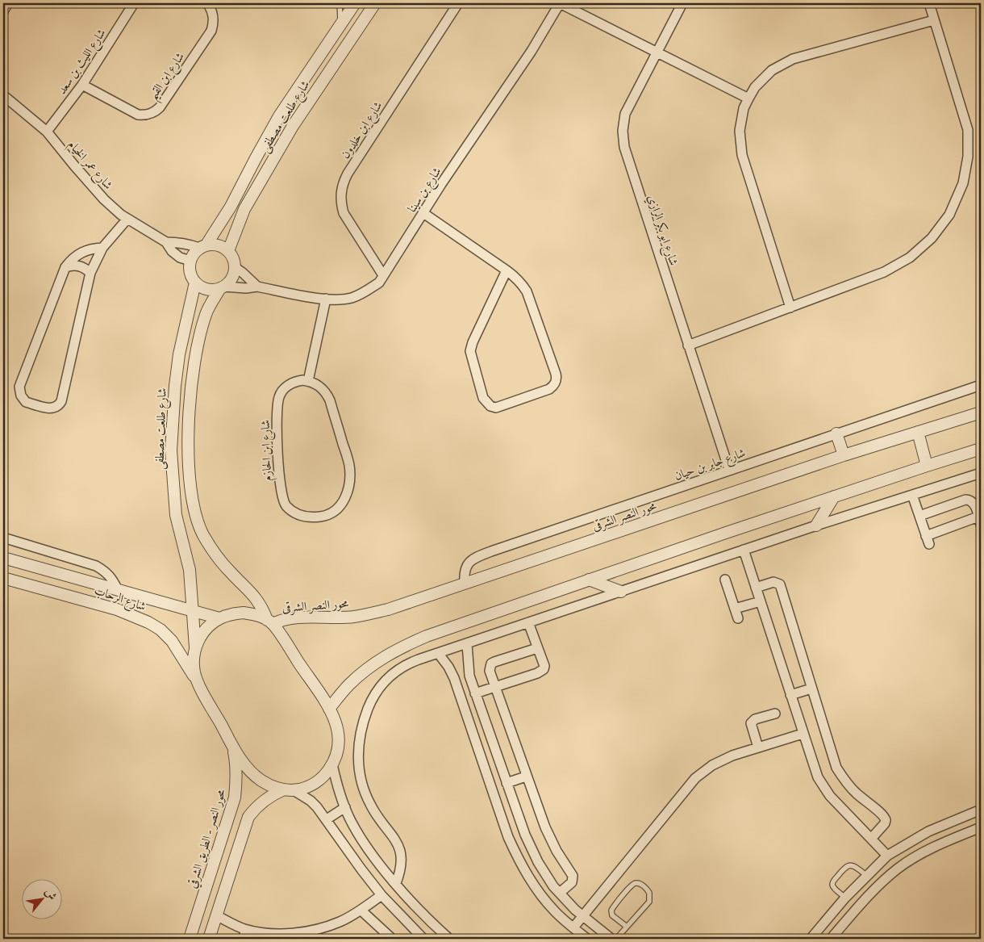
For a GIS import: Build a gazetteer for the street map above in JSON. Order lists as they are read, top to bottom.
{
  "streets": {
    "street": [
      "شارع الليث بن سعد",
      "شارع ابن القيم",
      "شارع طلعت مصطفى",
      "شارع ابن خلدون",
      "شارع عمر الخيام",
      "شارع بن سينا",
      "شارع ابو بكر الرازي",
      "شارع ابن الحازم",
      "شارع جابر بن حيان",
      "محور النصر الشرقى",
      "شارع الرحاب",
      "محور النصر - الطريق الشرقي"
    ]
  },
  "crossings": [
    ["شارع الليث بن سعد", "شارع ابن القيم"],
    ["شارع الليث بن سعد", "شارع عمر الخيام"],
    ["شارع طلعت مصطفى", "شارع عمر الخيام"],
    ["شارع طلعت مصطفى", "شارع بن سينا"],
    ["شارع طلعت مصطفى", "شارع الرحاب"],
    ["شارع ابن خلدون", "شارع بن سينا"],
    ["شارع عمر الخيام", "شارع بن سينا"],
    ["شارع ابو بكر الرازي", "شارع جابر بن حيان"],
    ["شارع جابر بن حيان", "محور النصر الشرقى"]
  ],
  "north": "top right"
}
